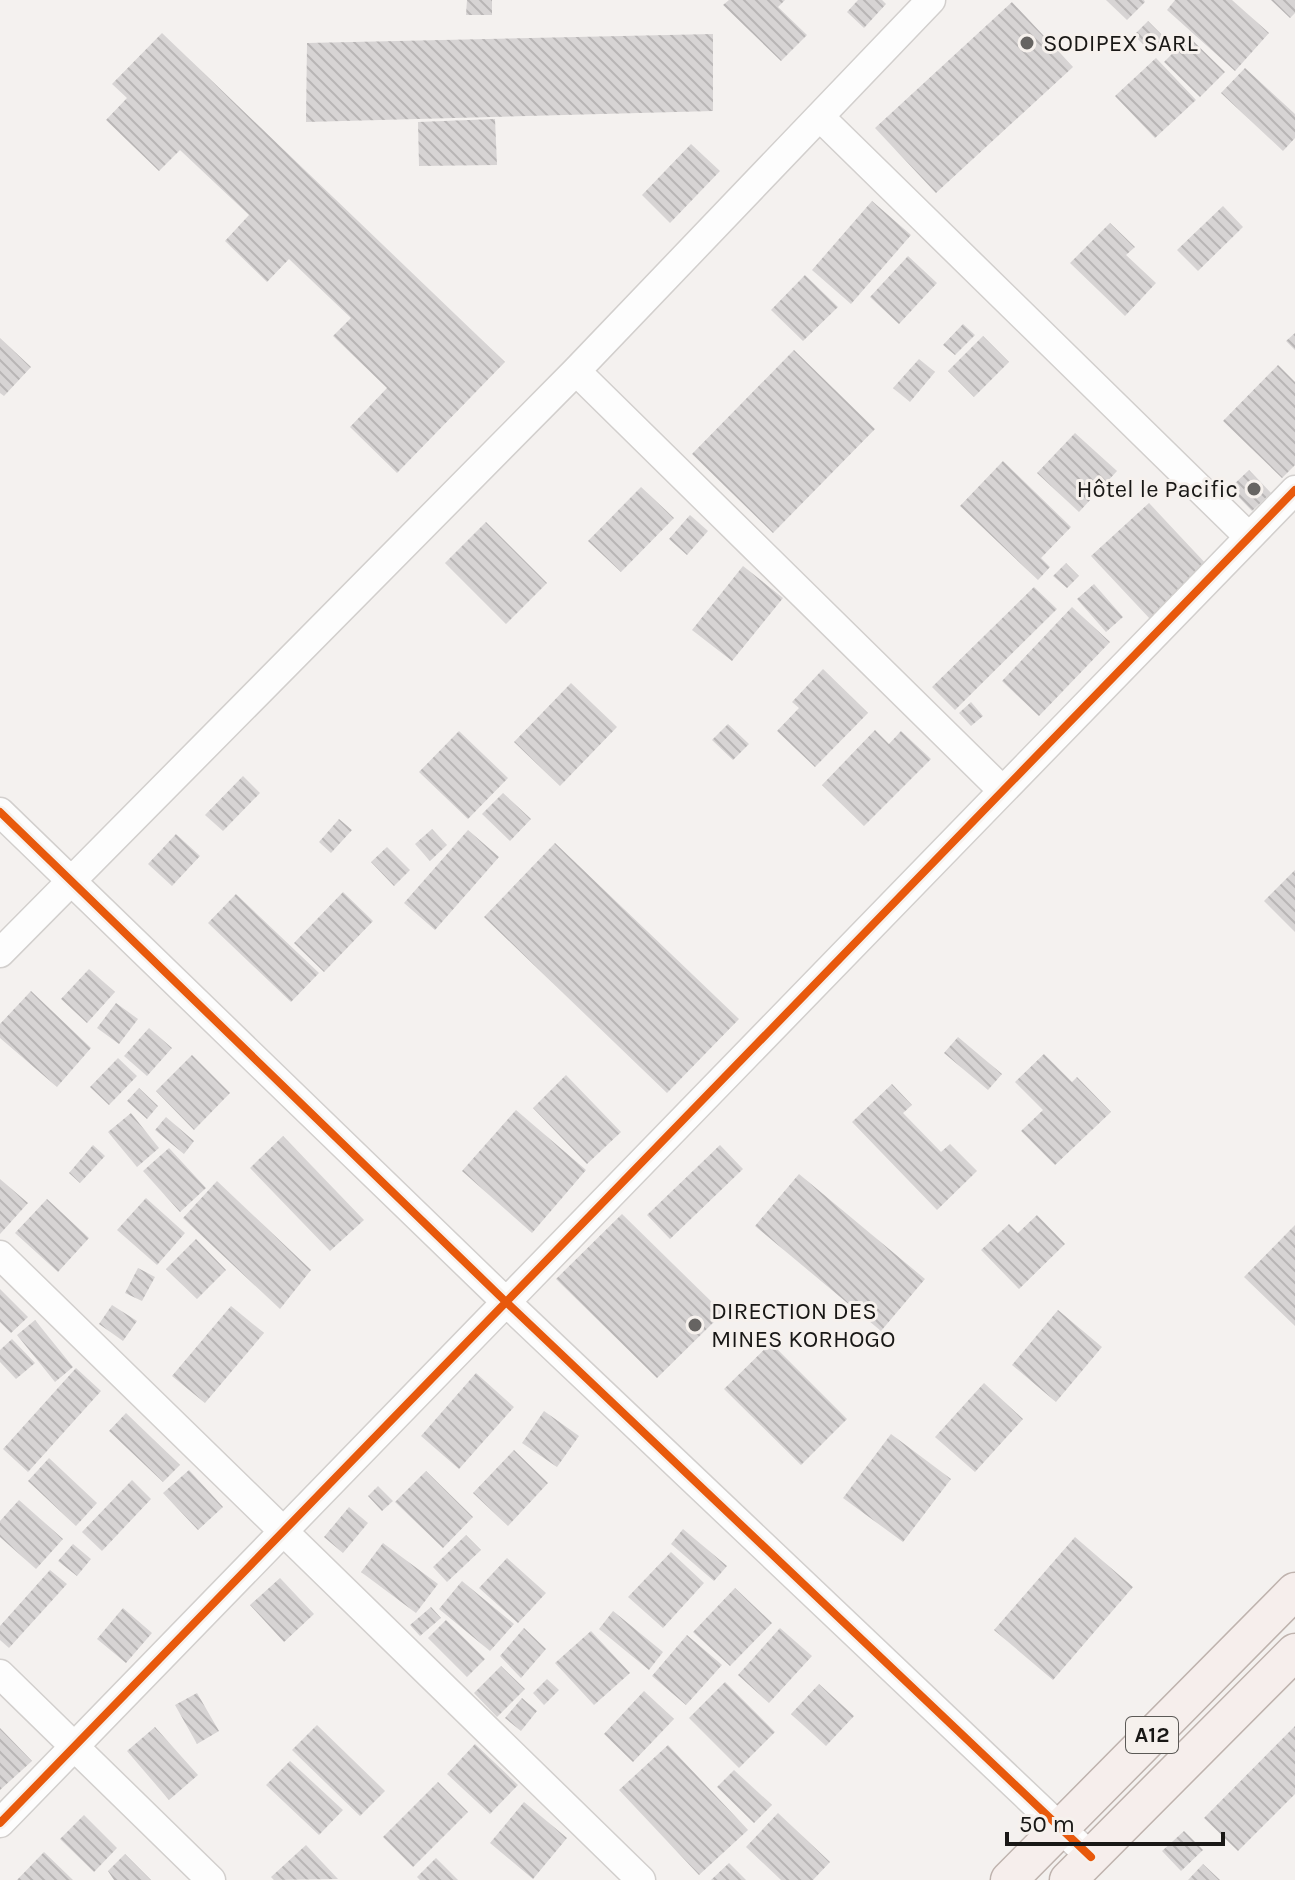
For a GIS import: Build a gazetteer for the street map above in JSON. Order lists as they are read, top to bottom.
{
  "streets": {
    "main road": ["A12"]
  },
  "places": ["SODIPEX SARL", "Hôtel le Pacific", "DIRECTION DES MINES KORHOGO"],
  "scale_bar": "50 m"
}
